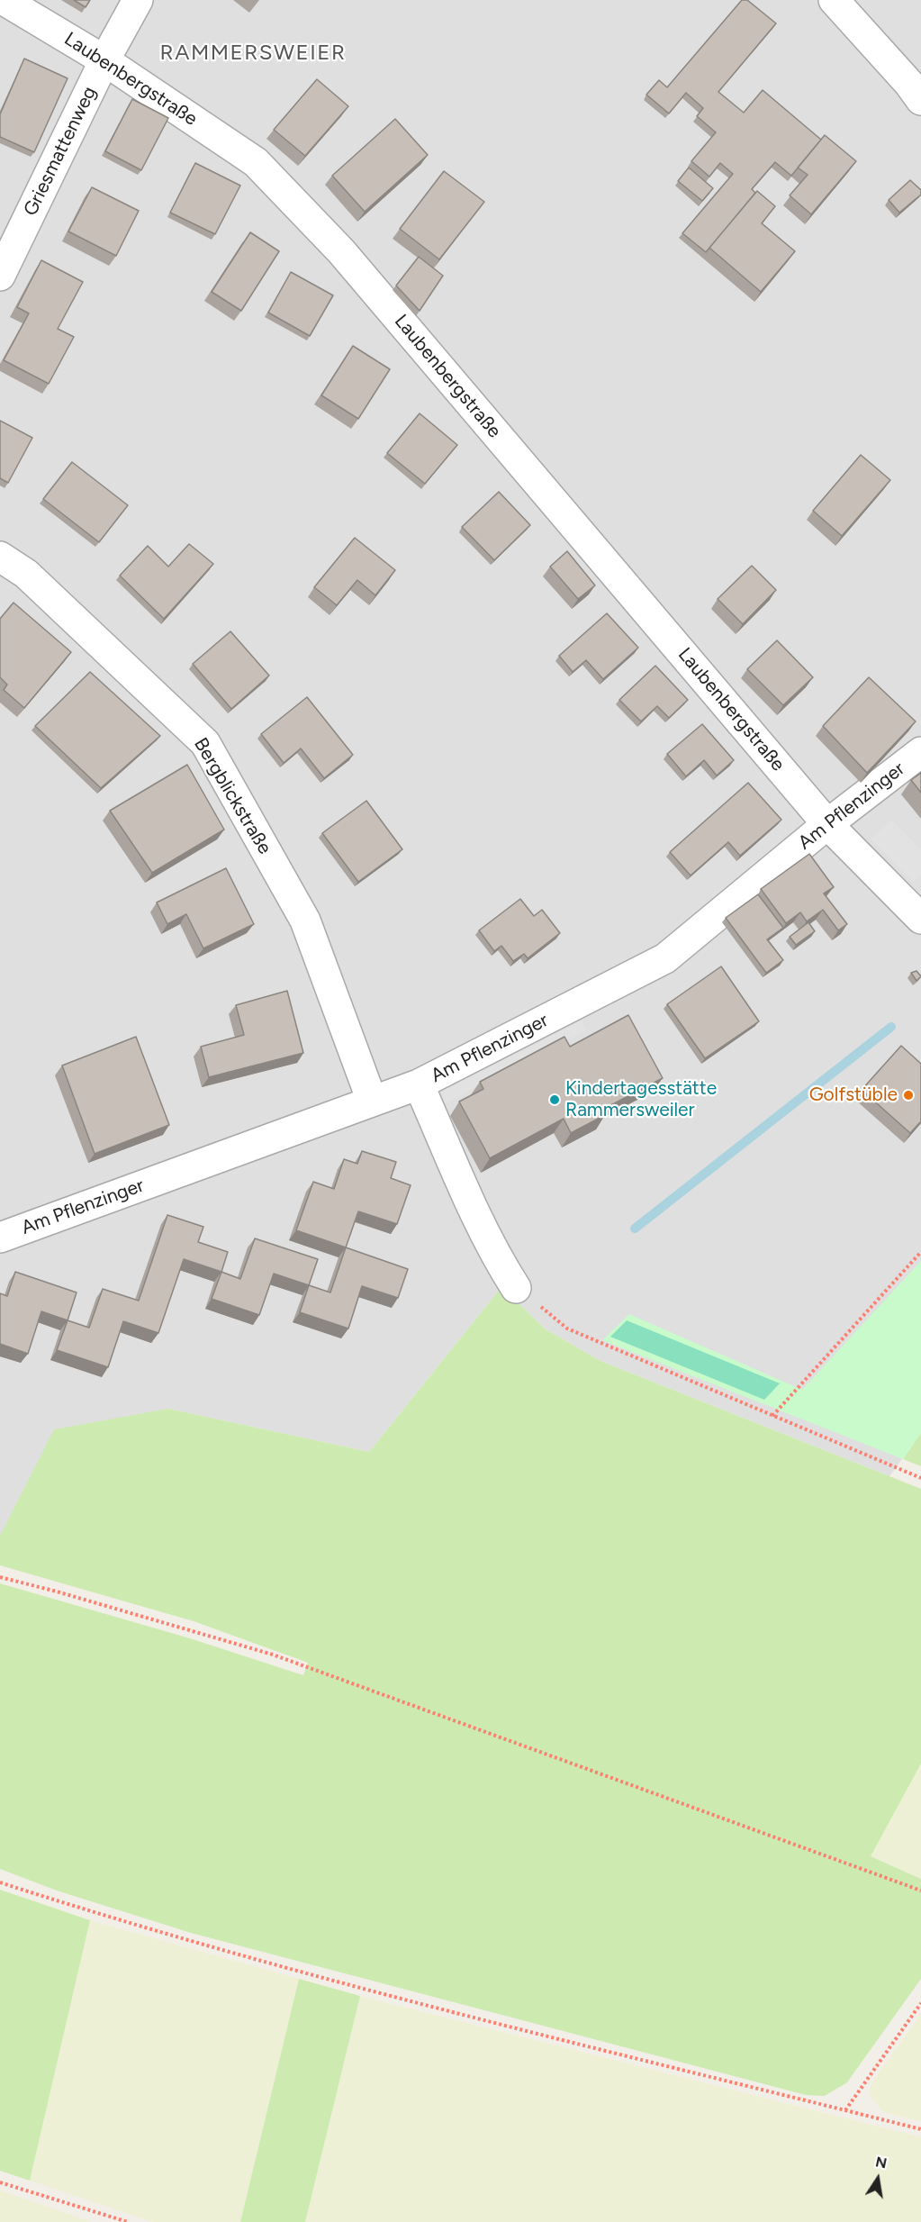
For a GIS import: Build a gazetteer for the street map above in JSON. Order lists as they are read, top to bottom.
{
  "streets": {
    "street": [
      "Laubenbergstraße",
      "Griesmattenweg",
      "Bergblickstraße",
      "Am Pflenzinger"
    ]
  },
  "crossings": [
    ["Laubenbergstraße", "Griesmattenweg"],
    ["Laubenbergstraße", "Am Pflenzinger"],
    ["Bergblickstraße", "Am Pflenzinger"]
  ],
  "districts": ["RAMMERSWEIER"],
  "places": ["Golfstüble", "Kindertagesstätte Rammersweiler"],
  "north": "top"
}
